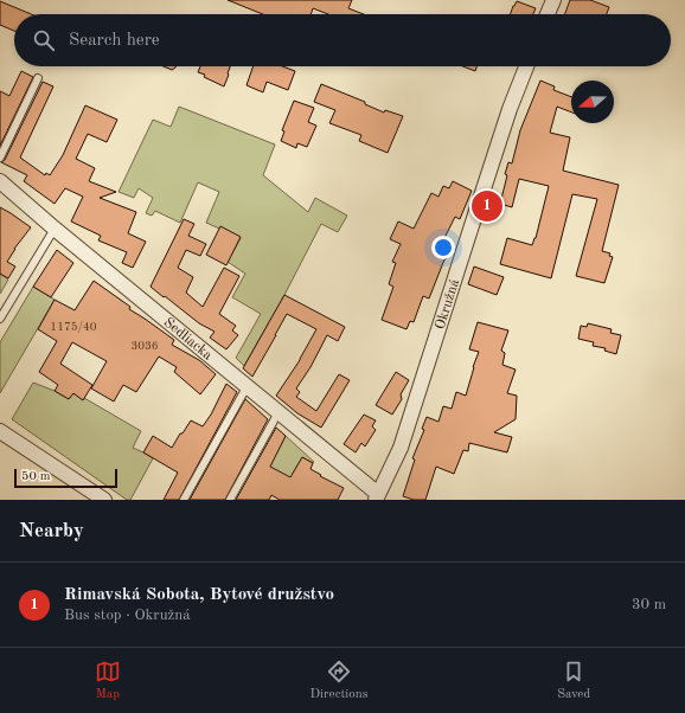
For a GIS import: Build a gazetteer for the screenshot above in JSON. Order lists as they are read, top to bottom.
{
  "streets": {
    "street": ["Okružná", "Sedliacka"]
  },
  "crossings": [
    ["Okružná", "Sedliacka"]
  ],
  "house_numbers": ["1175/40", "3036"],
  "scale_bar": "50 m",
  "north": "left",
  "page": {
    "search": "Search here",
    "pins": "1",
    "scale": "50 m",
    "heading": "Nearby",
    "list": [
      {
        "mark": "1",
        "name": "Rimavská Sobota, Bytové družstvo",
        "note": "Bus stop · Okružná",
        "value": "30 m"
      }
    ],
    "nav": ["Map", "Directions", "Saved"]
  }
}
